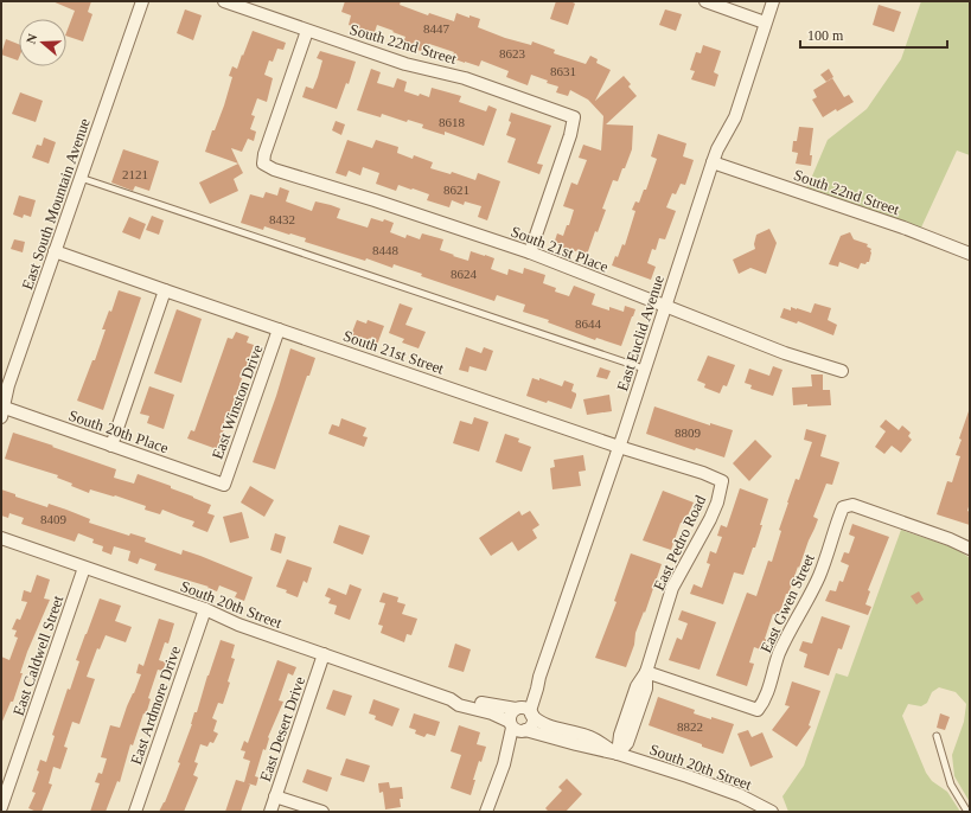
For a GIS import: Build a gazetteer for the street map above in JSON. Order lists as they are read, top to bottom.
{
  "streets": {
    "street": [
      "South 22nd Street",
      "East South Mountain Avenue",
      "South 21st Place",
      "East Euclid Avenue",
      "South 21st Street",
      "East Winston Drive",
      "South 20th Place",
      "East Pedro Road",
      "East Gwen Street",
      "South 20th Street",
      "East Caldwell Street",
      "East Ardmore Drive",
      "East Desert Drive"
    ]
  },
  "crossings": [
    ["South 22nd Street", "South 21st Place"],
    ["South 22nd Street", "East Euclid Avenue"],
    ["East South Mountain Avenue", "South 21st Street"],
    ["East South Mountain Avenue", "South 20th Place"],
    ["South 21st Place", "East Euclid Avenue"],
    ["East Euclid Avenue", "South 21st Street"],
    ["East Euclid Avenue", "South 20th Street"],
    ["South 21st Street", "East Winston Drive"],
    ["South 21st Street", "East Pedro Road"],
    ["East Winston Drive", "South 20th Place"],
    ["East Pedro Road", "East Gwen Street"],
    ["East Pedro Road", "South 20th Street"],
    ["South 20th Street", "East Caldwell Street"],
    ["South 20th Street", "East Ardmore Drive"],
    ["South 20th Street", "East Desert Drive"]
  ],
  "house_numbers": [
    "8447",
    "8623",
    "8631",
    "8618",
    "2121",
    "8621",
    "8432",
    "8448",
    "8624",
    "8644",
    "8809",
    "8409",
    "8822"
  ],
  "scale_bar": "100 m",
  "north": "left"
}
